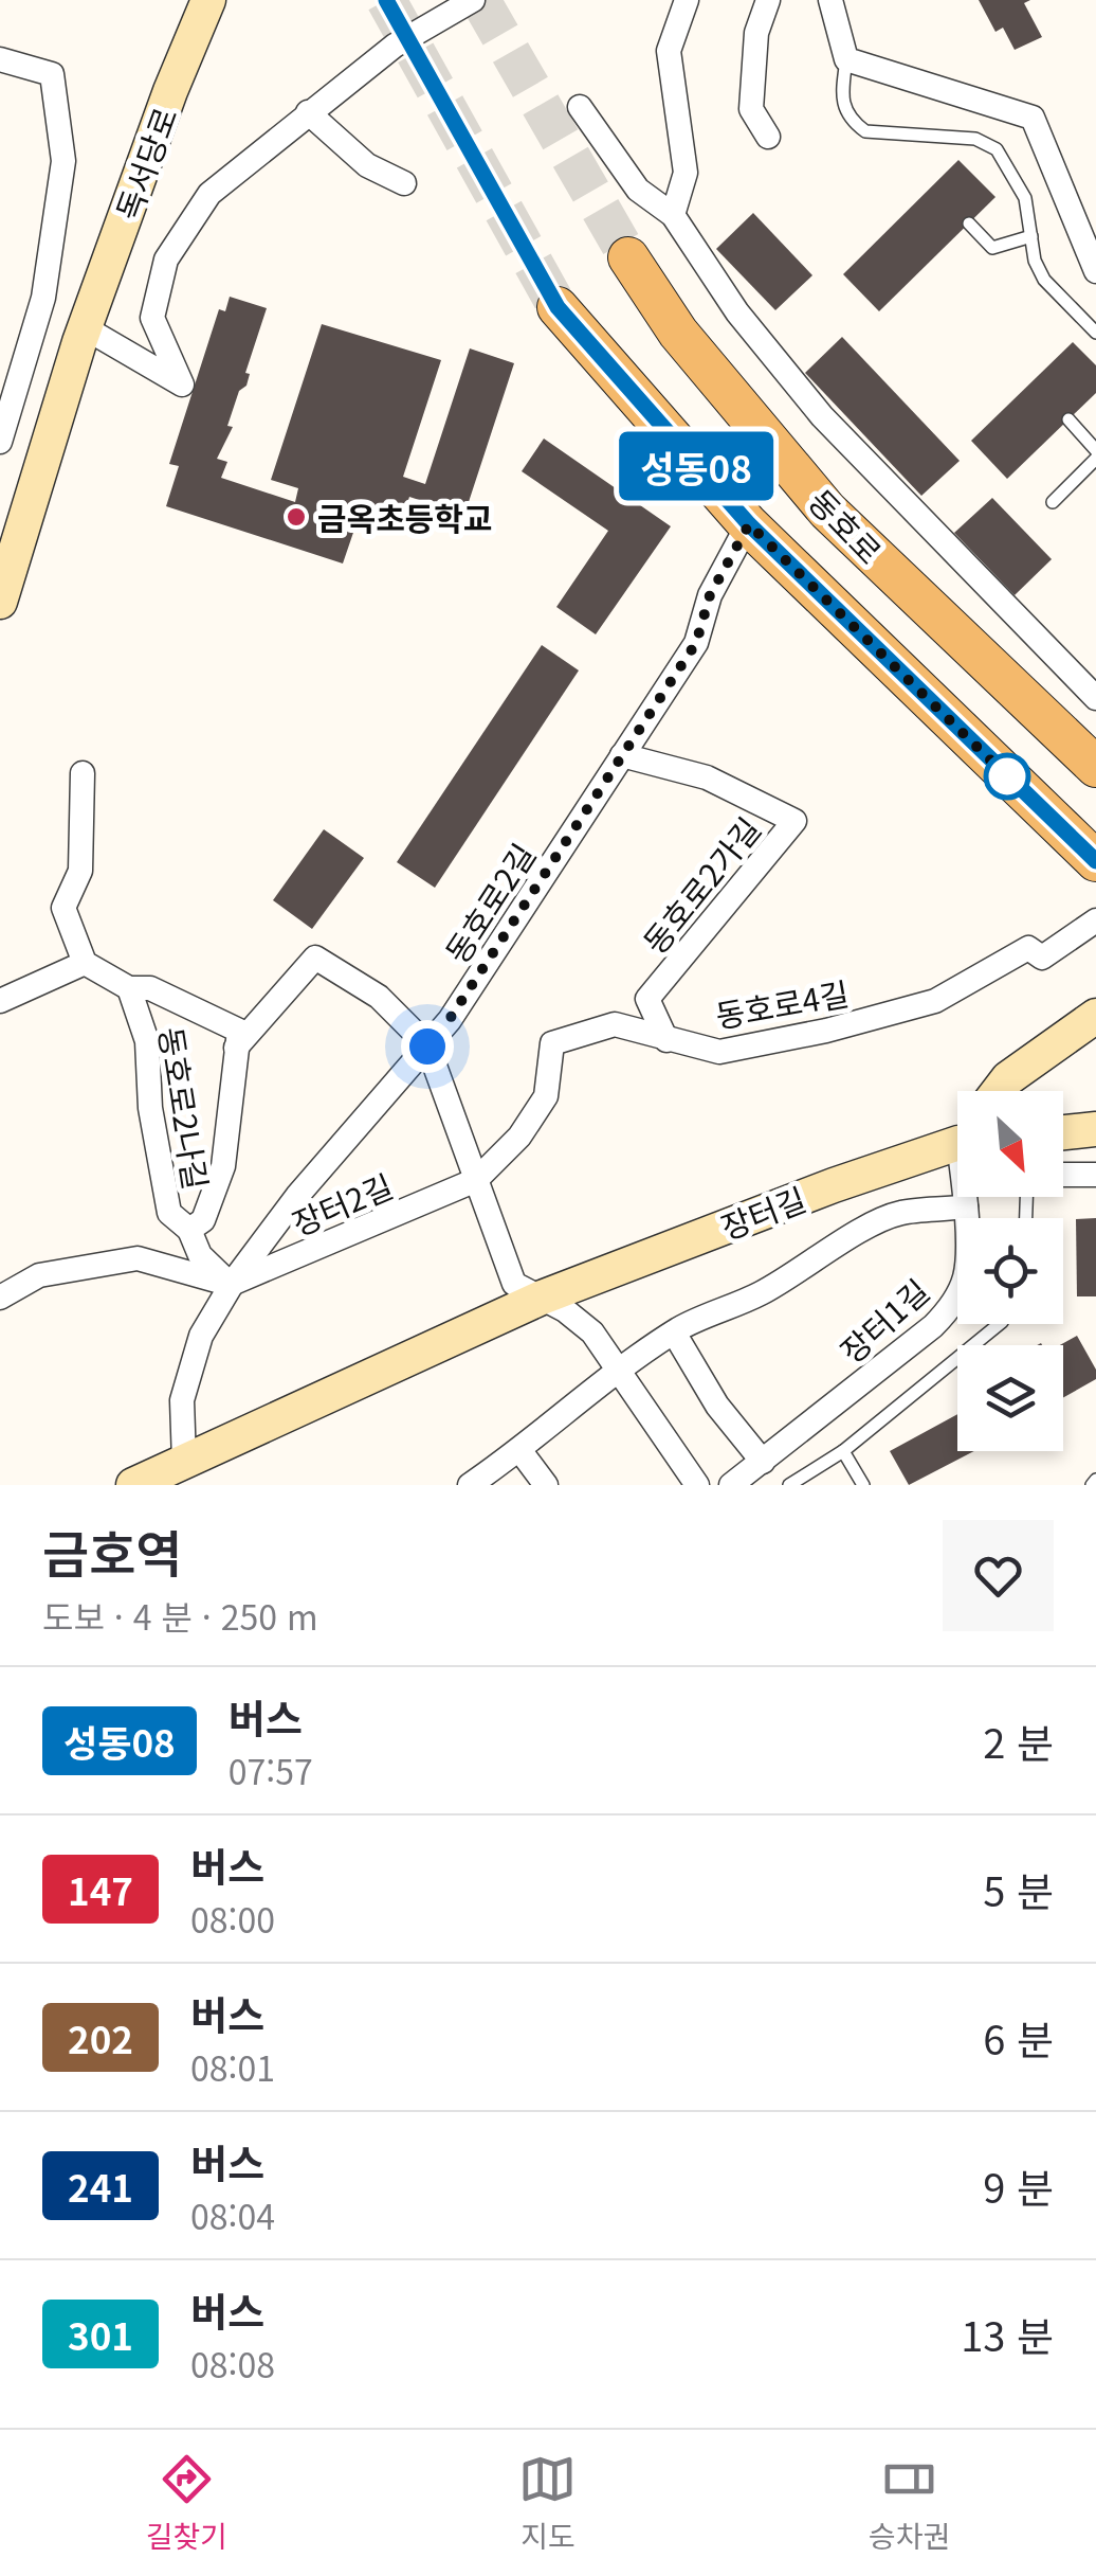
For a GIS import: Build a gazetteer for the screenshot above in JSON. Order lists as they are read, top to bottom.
{
  "streets": {
    "main road": ["독서당로", "동호로", "장터길"],
    "street": [
      "동호로2가길",
      "동호로2길",
      "동호로4길",
      "동호로2나길",
      "장터2길",
      "장터1길"
    ]
  },
  "crossings": [
    ["동호로", "동호로2길"],
    ["동호로2가길", "동호로2길"],
    ["동호로2가길", "동호로4길"],
    ["동호로2길", "동호로2나길"],
    ["동호로2길", "장터2길"],
    ["동호로2길", "장터길"],
    ["동호로4길", "장터2길"],
    ["동호로2나길", "장터2길"]
  ],
  "places": ["금옥초등학교"],
  "lines": ["bus line 성동08"],
  "north": "bottom right",
  "page": {
    "on_map": "성동08",
    "heading": ["금호역", "도보 · 4 분 · 250 m"],
    "list": [
      {
        "mark": "성동08",
        "name": "버스",
        "note": "07:57",
        "value": "2 분"
      },
      {
        "mark": "147",
        "name": "버스",
        "note": "08:00",
        "value": "5 분"
      },
      {
        "mark": "202",
        "name": "버스",
        "note": "08:01",
        "value": "6 분"
      },
      {
        "mark": "241",
        "name": "버스",
        "note": "08:04",
        "value": "9 분"
      },
      {
        "mark": "301",
        "name": "버스",
        "note": "08:08",
        "value": "13 분"
      }
    ],
    "tabs": ["길찾기", "지도", "승차권"]
  }
}
